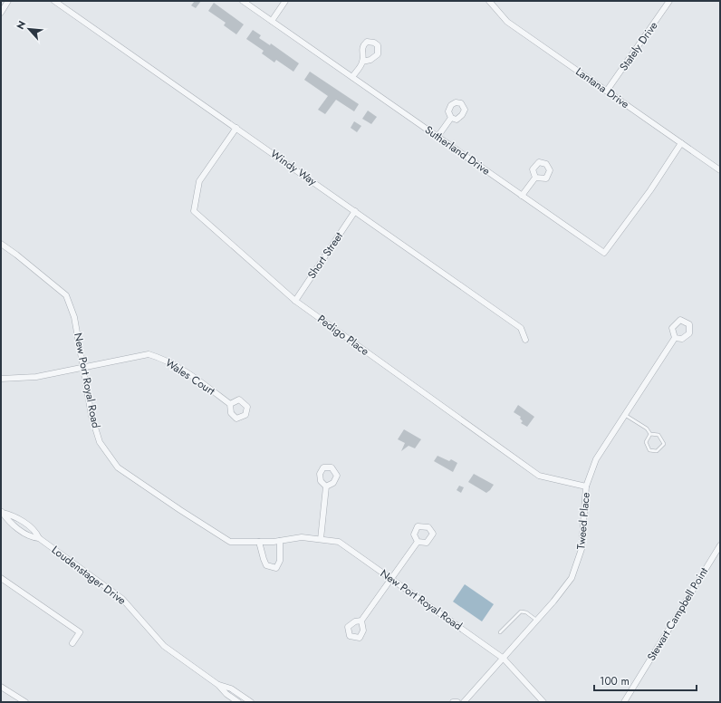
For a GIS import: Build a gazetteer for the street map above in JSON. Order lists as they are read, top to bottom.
{
  "streets": {
    "street": [
      "Stately Drive",
      "Lantana Drive",
      "Sutherland Drive",
      "Windy Way",
      "Short Street",
      "Pedigo Place",
      "Wales Court",
      "New Port Royal Road",
      "Tweed Place",
      "Loudenstager Drive",
      "Stewart Campbell Point"
    ]
  },
  "crossings": [
    ["Stately Drive", "Lantana Drive"],
    ["Lantana Drive", "Sutherland Drive"],
    ["Windy Way", "Short Street"],
    ["Windy Way", "Pedigo Place"],
    ["Short Street", "Pedigo Place"],
    ["Pedigo Place", "Tweed Place"],
    ["Wales Court", "New Port Royal Road"],
    ["New Port Royal Road", "Tweed Place"]
  ],
  "scale_bar": "100 m",
  "north": "top left"
}
